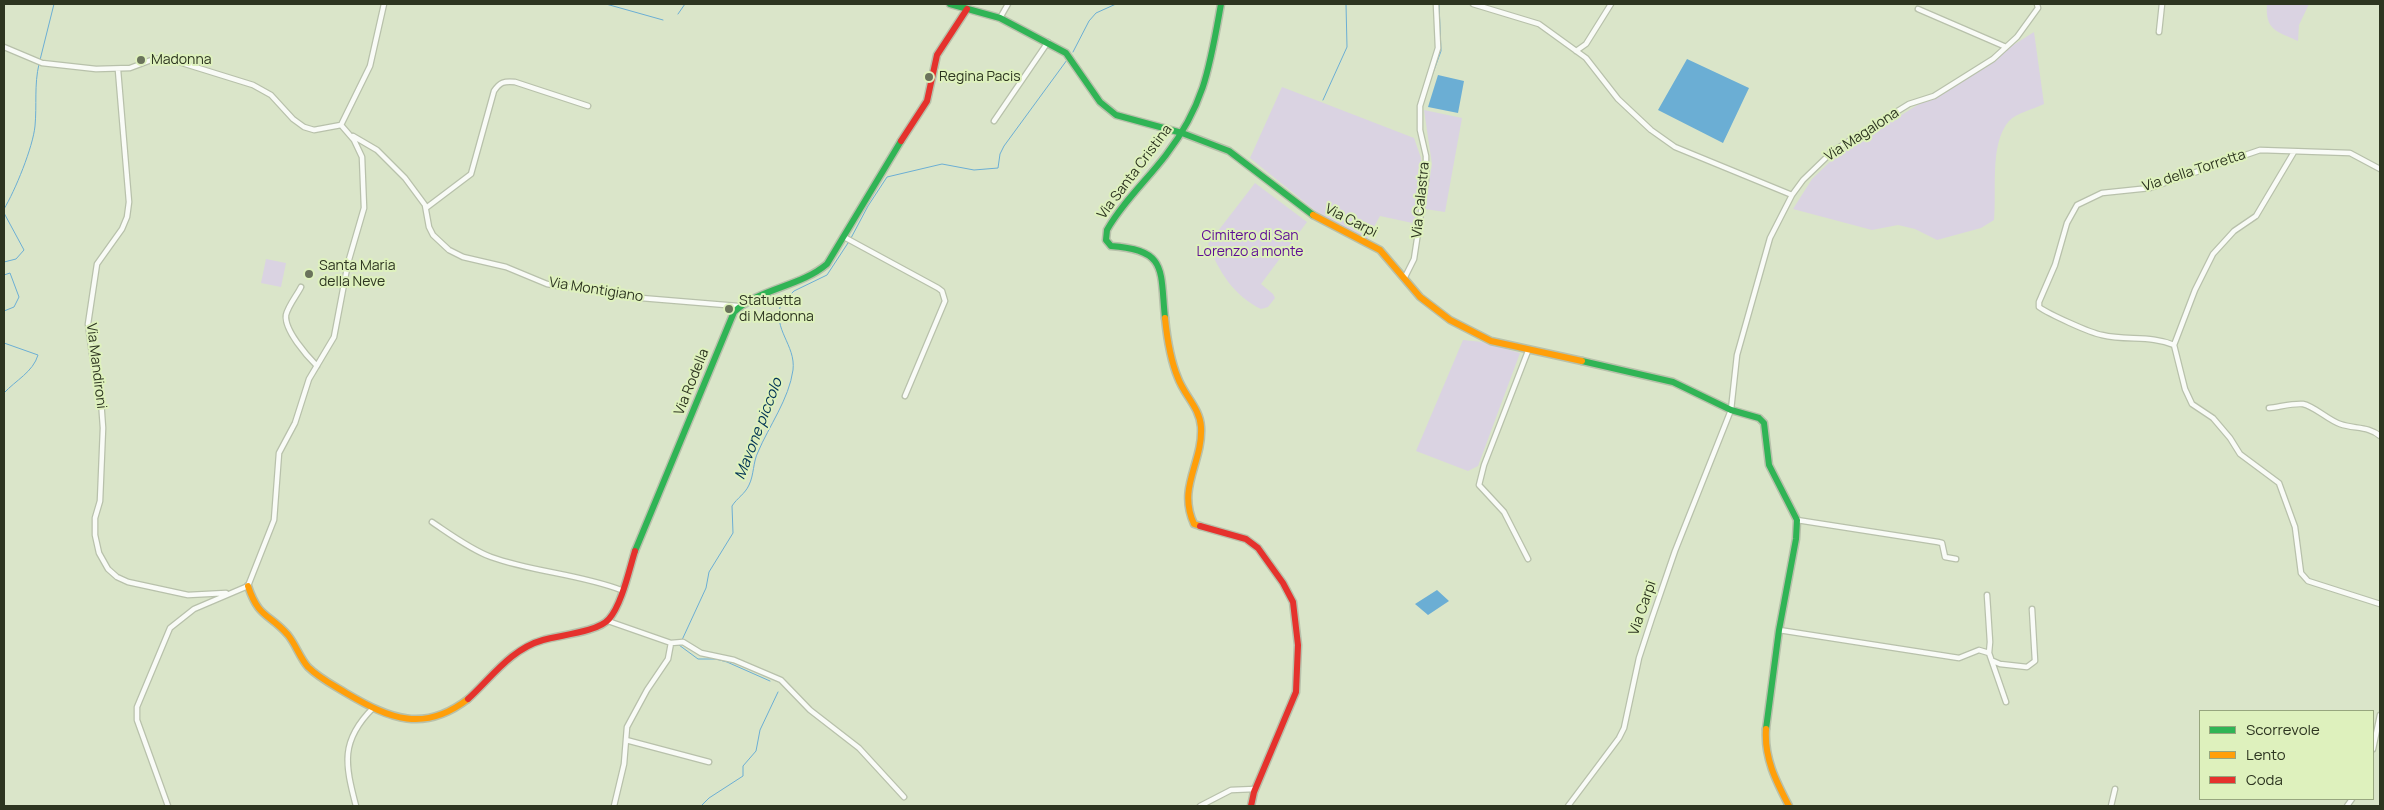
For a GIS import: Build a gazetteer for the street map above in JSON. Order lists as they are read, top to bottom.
{
  "streets": {
    "street": [
      "Via Magalona",
      "Via della Torretta",
      "Via Santa Cristina",
      "Via Calastra",
      "Via Carpi",
      "Via Montigiano",
      "Via Mandironi",
      "Via Rodella"
    ]
  },
  "crossings": [
    ["Via Magalona", "Via Carpi"],
    ["Via Santa Cristina", "Via Carpi"],
    ["Via Calastra", "Via Carpi"],
    ["Via Montigiano", "Via Rodella"]
  ],
  "water": ["Mavone piccolo"],
  "parks": ["Cimitero di San Lorenzo a monte"],
  "places": [
    "Madonna",
    "Regina Pacis",
    "Santa Maria della Neve",
    "Statuetta di Madonna"
  ],
  "legend": ["Scorrevole", "Lento", "Coda"]
}
